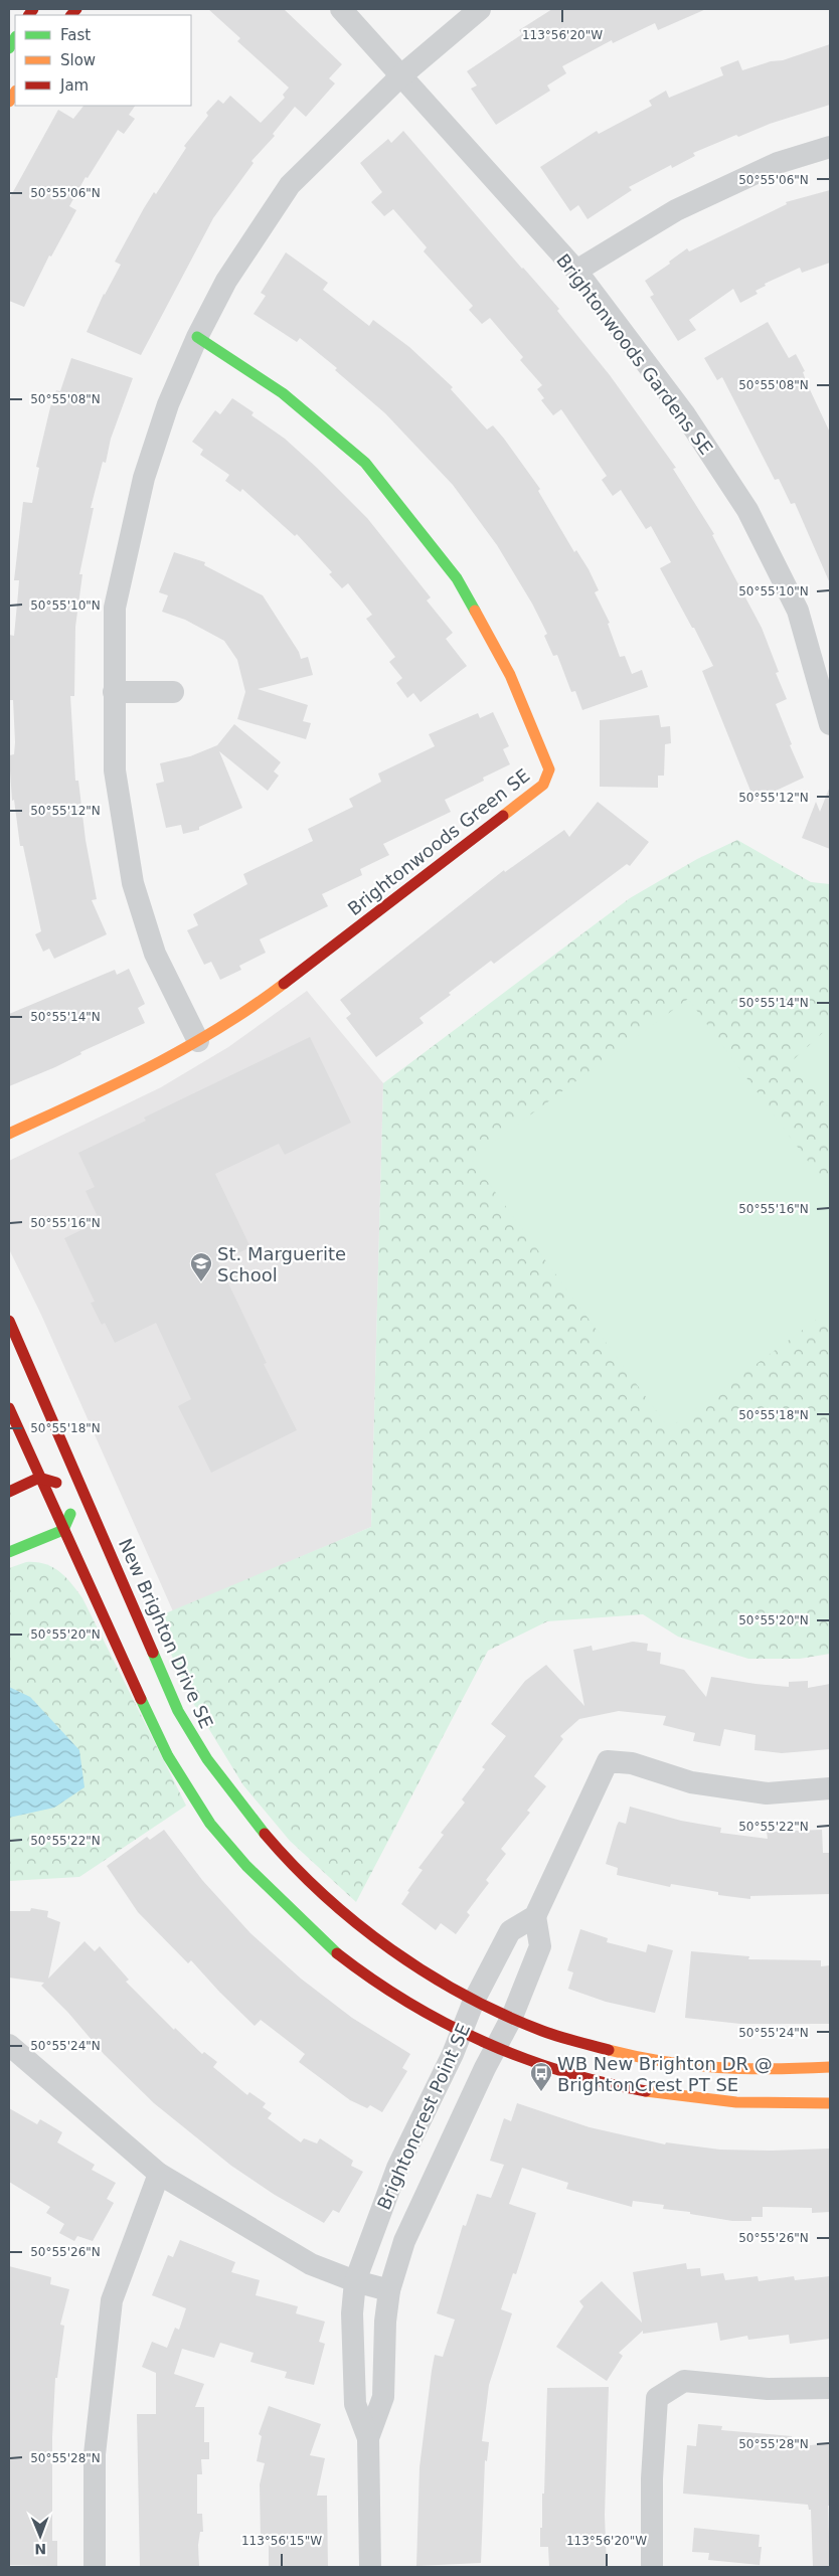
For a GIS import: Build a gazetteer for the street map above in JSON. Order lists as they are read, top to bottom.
{
  "streets": {
    "street": [
      "Brightonwoods Gardens SE",
      "Brightonwoods Green SE",
      "New Brighton Drive SE",
      "Brightoncrest Point SE"
    ]
  },
  "crossings": [
    ["New Brighton Drive SE", "Brightoncrest Point SE"]
  ],
  "places": {
    "school or university": ["St. Marguerite School"],
    "bus stop": ["WB New Brighton DR @ BrightonCrest PT SE"]
  },
  "legend": ["Fast", "Slow", "Jam"],
  "north": "bottom",
  "coordinates": [
    "113°56'20\"W",
    "50°55'06\"N",
    "50°55'08\"N",
    "50°55'10\"N",
    "50°55'12\"N",
    "50°55'14\"N",
    "50°55'16\"N",
    "50°55'18\"N",
    "50°55'20\"N",
    "50°55'22\"N",
    "50°55'24\"N",
    "50°55'26\"N",
    "50°55'28\"N",
    "113°56'15\"W"
  ]
}
